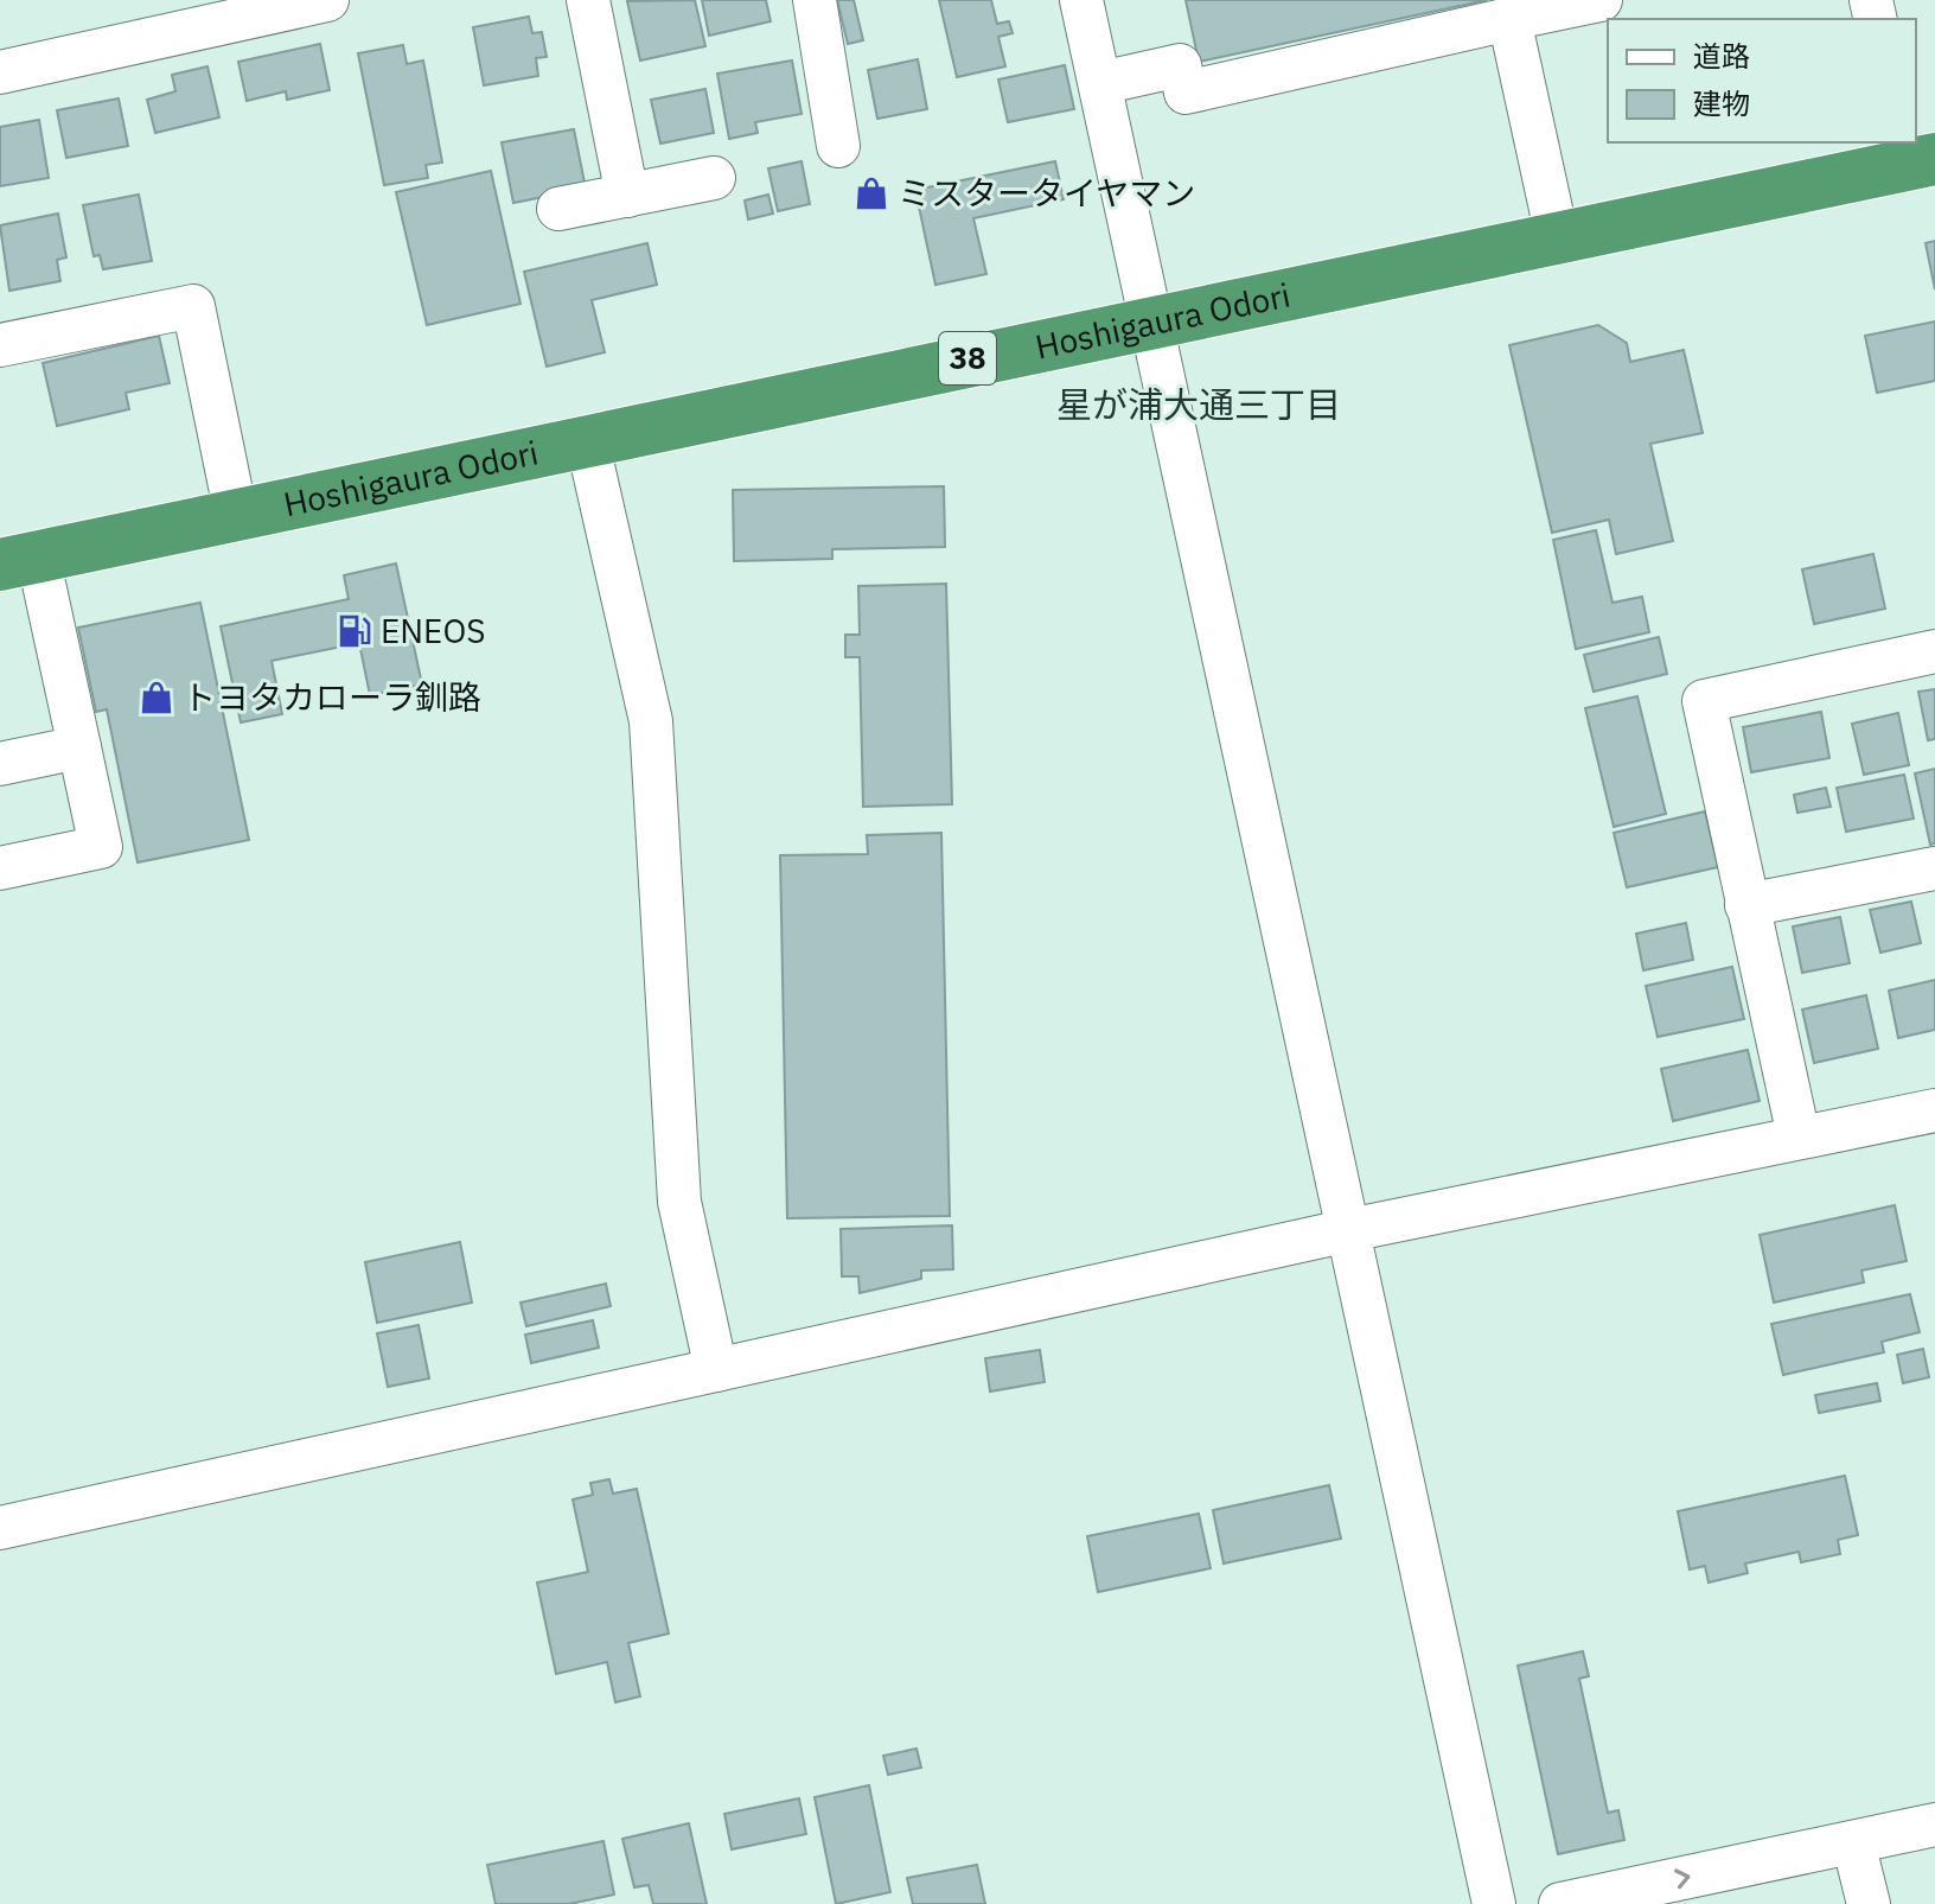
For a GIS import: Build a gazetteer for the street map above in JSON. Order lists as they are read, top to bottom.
{
  "streets": {
    "highway": ["Hoshigaura Odori", "38"]
  },
  "districts": ["星が浦大通三丁目"],
  "places": {
    "shop": ["ミスタータイヤマン", "トヨタカローラ釧路"],
    "fuel station": ["ENEOS"]
  },
  "legend": ["道路", "建物"]
}
